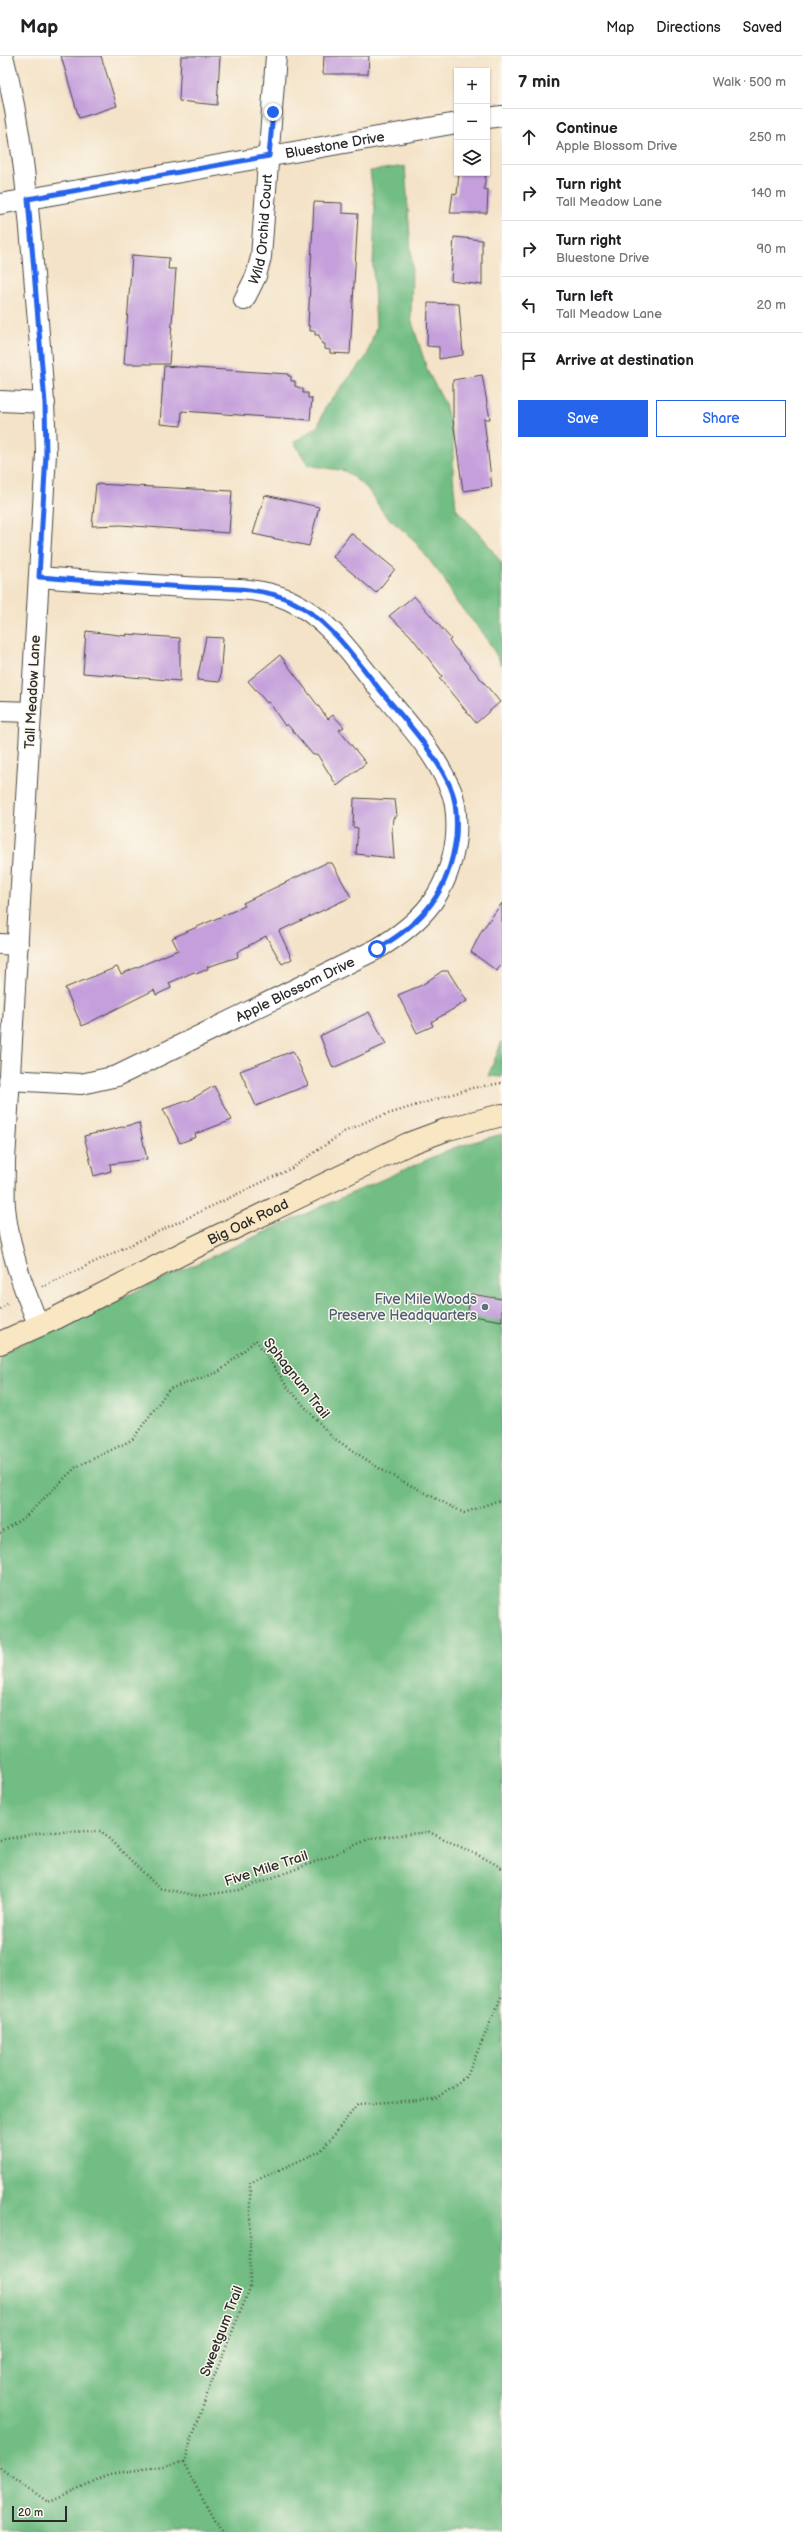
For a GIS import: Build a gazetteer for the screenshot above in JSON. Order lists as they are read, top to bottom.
{
  "streets": {
    "street": [
      "Bluestone Drive",
      "Wild Orchid Court",
      "Tall Meadow Lane",
      "Apple Blossom Drive",
      "Big Oak Road"
    ],
    "path": ["Sphagnum Trail", "Five Mile Trail", "Sweetgum Trail"]
  },
  "crossings": [
    ["Bluestone Drive", "Wild Orchid Court"],
    ["Bluestone Drive", "Tall Meadow Lane"],
    ["Tall Meadow Lane", "Apple Blossom Drive"],
    ["Tall Meadow Lane", "Big Oak Road"]
  ],
  "places": ["Five Mile Woods Preserve Headquarters"],
  "scale_bar": "20 m",
  "page": {
    "header": "Map",
    "nav": ["Map", "Directions", "Saved"],
    "heading": ["7 min", "Walk · 500 m"],
    "map_buttons": ["+", "−"],
    "list": [
      ["Continue", "Apple Blossom Drive", "250 m"],
      ["Turn right", "Tall Meadow Lane", "140 m"],
      ["Turn right", "Bluestone Drive", "90 m"],
      ["Turn left", "Tall Meadow Lane", "20 m"],
      "Arrive at destination"
    ],
    "buttons": ["Save", "Share"],
    "scale": "20 m"
  }
}
